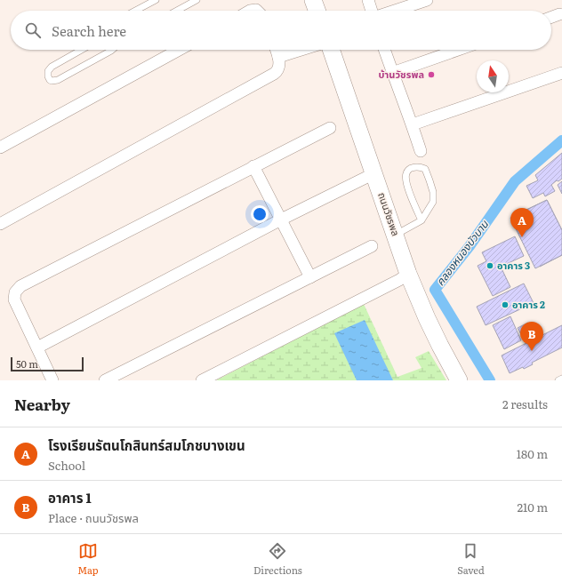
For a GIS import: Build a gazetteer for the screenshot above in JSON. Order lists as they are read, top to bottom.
{
  "streets": {
    "street": ["ถนนวัชรพล"]
  },
  "water": ["คลองหนองบัวบาน"],
  "places": ["บ้านวัชรพล", "อาคาร 3", "อาคาร 2"],
  "scale_bar": "50 m",
  "north": "top",
  "page": {
    "search": "Search here",
    "pins": ["A", "B"],
    "scale": "50 m",
    "heading": ["Nearby", "2 results"],
    "list": [
      {
        "mark": "A",
        "name": "โรงเรียนรัตนโกสินทร์สมโภชบางเขน",
        "note": "School",
        "value": "180 m"
      },
      {
        "mark": "B",
        "name": "อาคาร 1",
        "note": "Place · ถนนวัชรพล",
        "value": "210 m"
      }
    ],
    "nav": ["Map", "Directions", "Saved"]
  }
}
